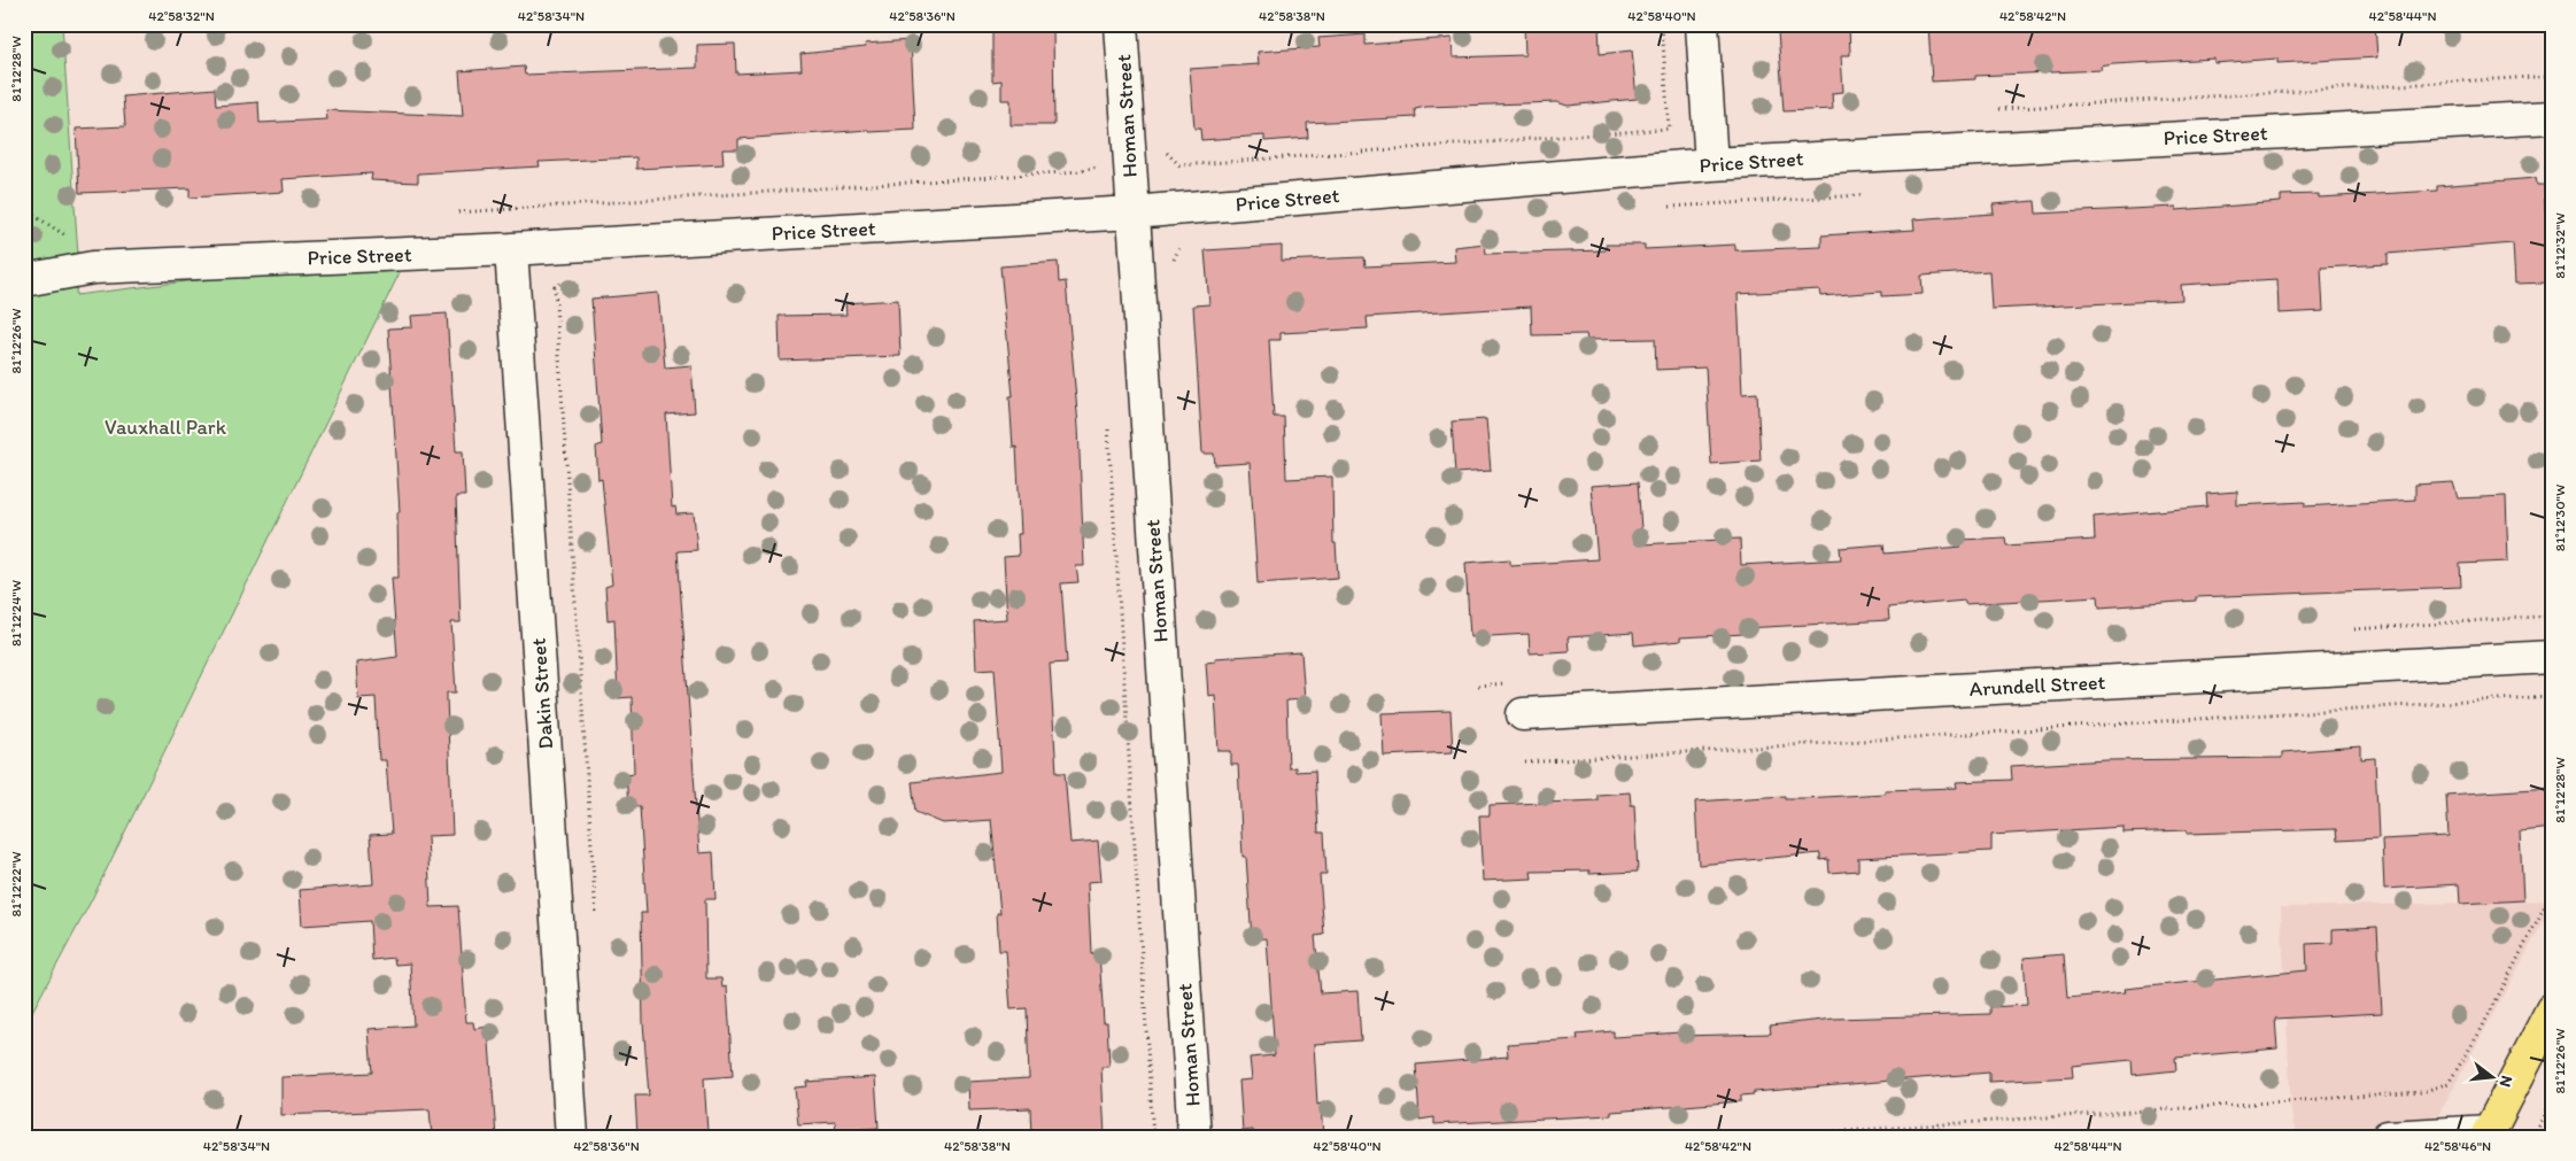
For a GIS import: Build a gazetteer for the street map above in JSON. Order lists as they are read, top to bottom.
{
  "streets": {
    "street": [
      "Homan Street",
      "Price Street",
      "Arundell Street",
      "Dakin Street"
    ]
  },
  "crossings": [
    ["Homan Street", "Price Street"],
    ["Price Street", "Dakin Street"]
  ],
  "parks": ["Vauxhall Park"],
  "north": "right",
  "coordinates": [
    "42°58'32\"N",
    "42°58'34\"N",
    "42°58'36\"N",
    "42°58'38\"N",
    "42°58'40\"N",
    "42°58'42\"N",
    "42°58'44\"N",
    "81°12'28\"W",
    "81°12'32\"W",
    "81°12'26\"W",
    "81°12'30\"W",
    "81°12'24\"W",
    "81°12'22\"W",
    "42°58'46\"N"
  ]
}
